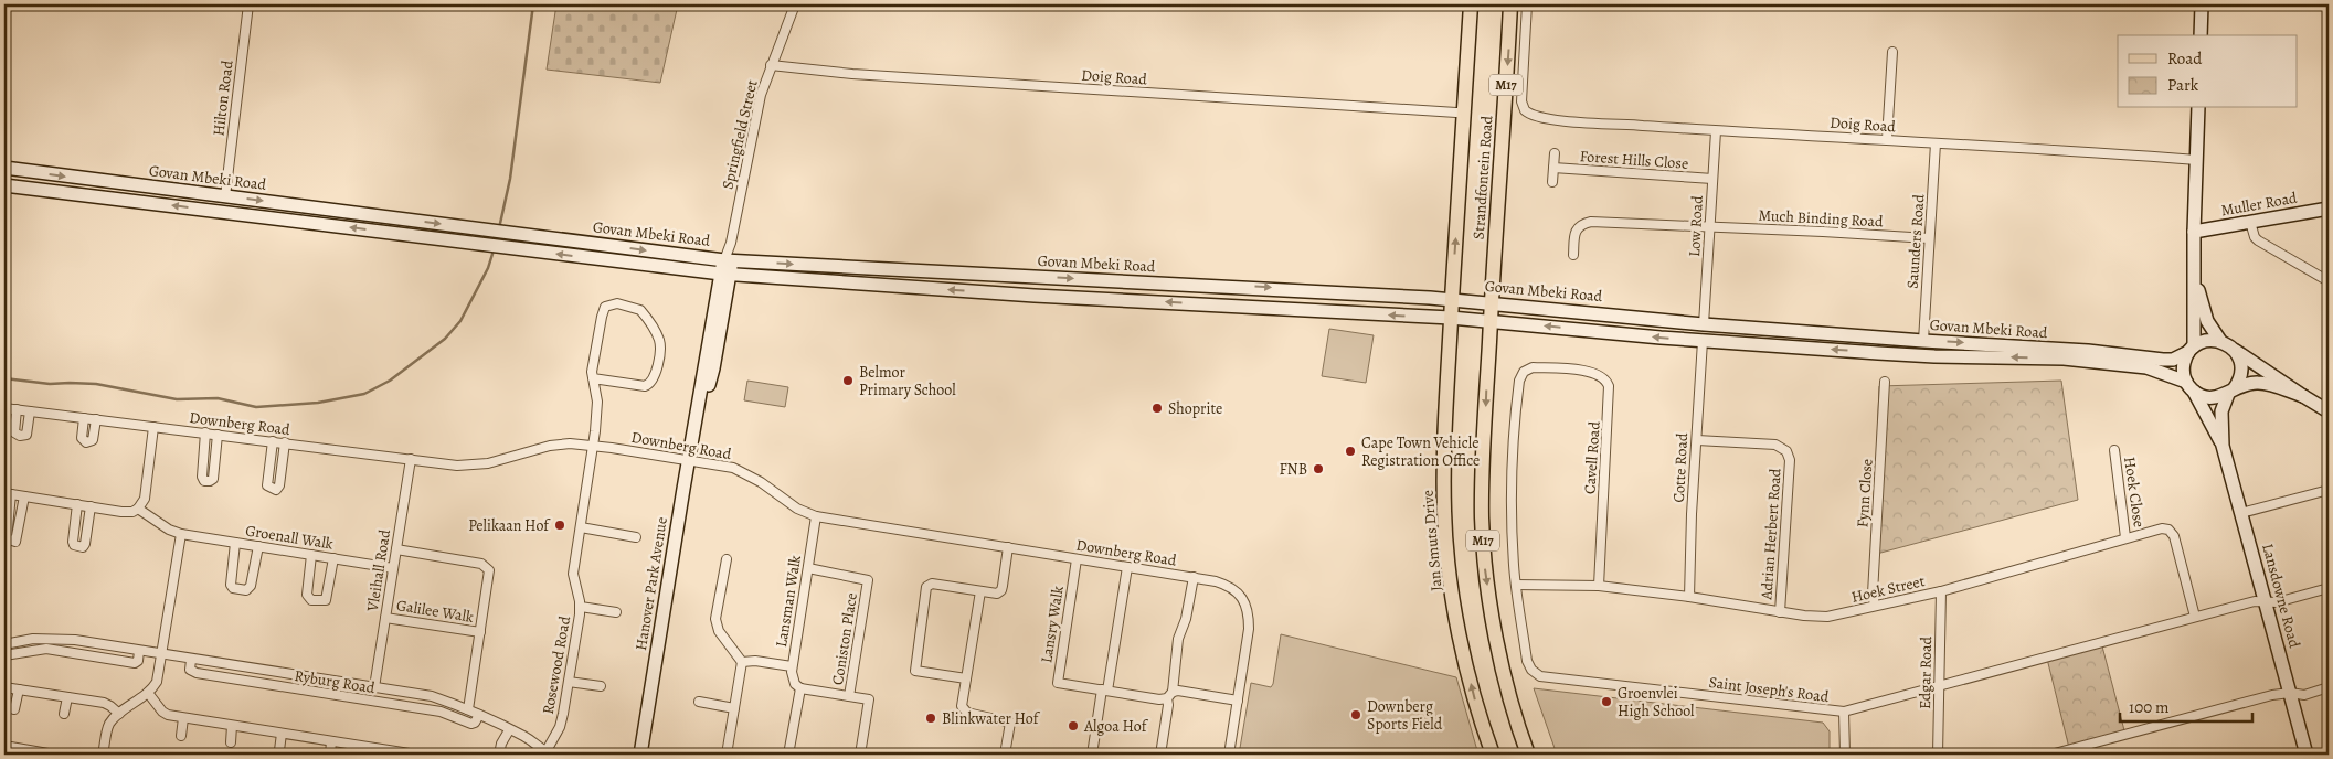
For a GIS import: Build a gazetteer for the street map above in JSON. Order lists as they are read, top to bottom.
{
  "streets": {
    "main road": [
      "M17",
      "Govan Mbeki Road",
      "Strandfontein Road",
      "Muller Road",
      "Jan Smuts Drive",
      "Hanover Park Avenue",
      "Lansdowne Road"
    ],
    "street": [
      "Doig Road",
      "Hilton Road",
      "Springfield Street",
      "Forest Hills Close",
      "Much Binding Road",
      "Low Road",
      "Saunders Road",
      "Downberg Road",
      "Cavell Road",
      "Cotte Road",
      "Hoek Close",
      "Fynn Close",
      "Adrian Herbert Road",
      "Groenall Walk",
      "Vleihall Road",
      "Hoek Street",
      "Lansman Walk",
      "Galilee Walk",
      "Lansry Walk",
      "Coniston Place",
      "Rosewood Road",
      "Edgar Road",
      "Ryburg Road",
      "Saint Joseph's Road"
    ]
  },
  "crossings": [
    ["Doig Road", "Springfield Street"],
    ["Doig Road", "Low Road"],
    ["Doig Road", "Saunders Road"],
    ["M17", "Govan Mbeki Road"],
    ["M17", "Strandfontein Road"],
    ["Hilton Road", "Govan Mbeki Road"],
    ["Springfield Street", "Govan Mbeki Road"],
    ["Springfield Street", "Hanover Park Avenue"],
    ["Forest Hills Close", "Low Road"],
    ["Govan Mbeki Road", "Strandfontein Road"],
    ["Govan Mbeki Road", "Low Road"],
    ["Govan Mbeki Road", "Saunders Road"],
    ["Govan Mbeki Road", "Cotte Road"],
    ["Govan Mbeki Road", "Jan Smuts Drive"],
    ["Govan Mbeki Road", "Hanover Park Avenue"],
    ["Govan Mbeki Road", "Lansdowne Road"],
    ["Strandfontein Road", "Jan Smuts Drive"],
    ["Much Binding Road", "Low Road"],
    ["Much Binding Road", "Saunders Road"],
    ["Downberg Road", "Vleihall Road"],
    ["Downberg Road", "Hanover Park Avenue"],
    ["Downberg Road", "Lansman Walk"],
    ["Downberg Road", "Lansry Walk"],
    ["Downberg Road", "Rosewood Road"],
    ["Cavell Road", "Hoek Street"],
    ["Cavell Road", "Saint Joseph's Road"],
    ["Cotte Road", "Adrian Herbert Road"],
    ["Cotte Road", "Hoek Street"],
    ["Hoek Close", "Hoek Street"],
    ["Fynn Close", "Hoek Street"],
    ["Adrian Herbert Road", "Hoek Street"],
    ["Groenall Walk", "Vleihall Road"],
    ["Vleihall Road", "Galilee Walk"],
    ["Vleihall Road", "Ryburg Road"],
    ["Hoek Street", "Edgar Road"],
    ["Hoek Street", "Saint Joseph's Road"],
    ["Lansdowne Road", "Saint Joseph's Road"],
    ["Lansman Walk", "Coniston Place"],
    ["Galilee Walk", "Ryburg Road"],
    ["Rosewood Road", "Ryburg Road"],
    ["Edgar Road", "Saint Joseph's Road"]
  ],
  "places": [
    "Belmor Primary School",
    "Shoprite",
    "Cape Town Vehicle Registration Office",
    "FNB",
    "Pelikaan Hof",
    "Groenvlei High School",
    "Downberg Sports Field",
    "Blinkwater Hof",
    "Algoa Hof"
  ],
  "legend": ["Road", "Park"],
  "scale_bar": "100 m"
}
